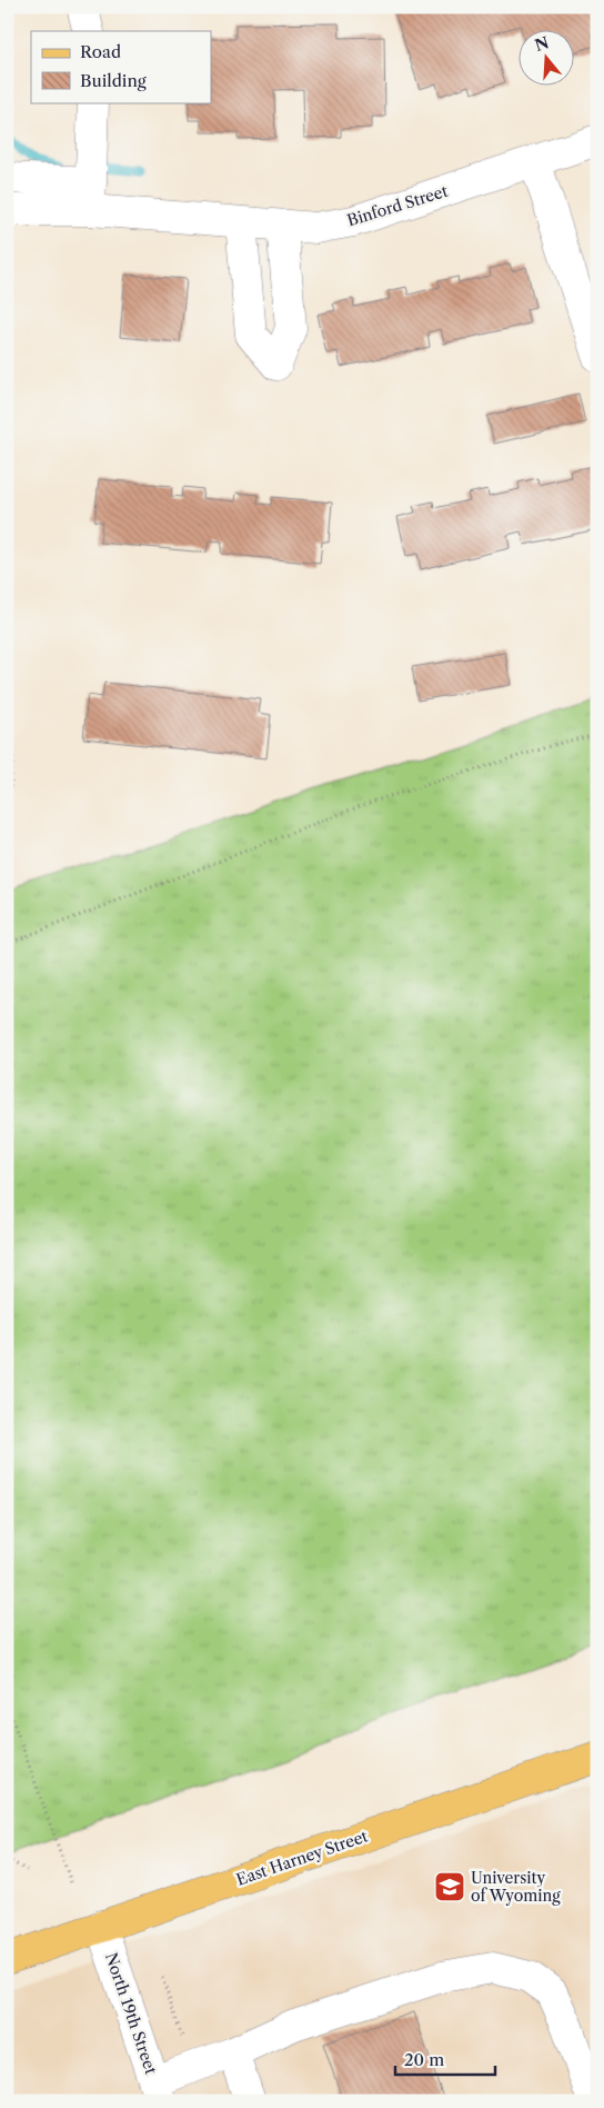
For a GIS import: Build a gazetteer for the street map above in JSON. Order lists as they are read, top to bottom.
{
  "streets": {
    "main road": ["East Harney Street"],
    "street": ["Binford Street", "North 19th Street"]
  },
  "crossings": [
    ["East Harney Street", "North 19th Street"]
  ],
  "places": {
    "school or university": ["University of Wyoming"]
  },
  "legend": ["Road", "Building"],
  "scale_bar": "20 m",
  "north": "top"
}
